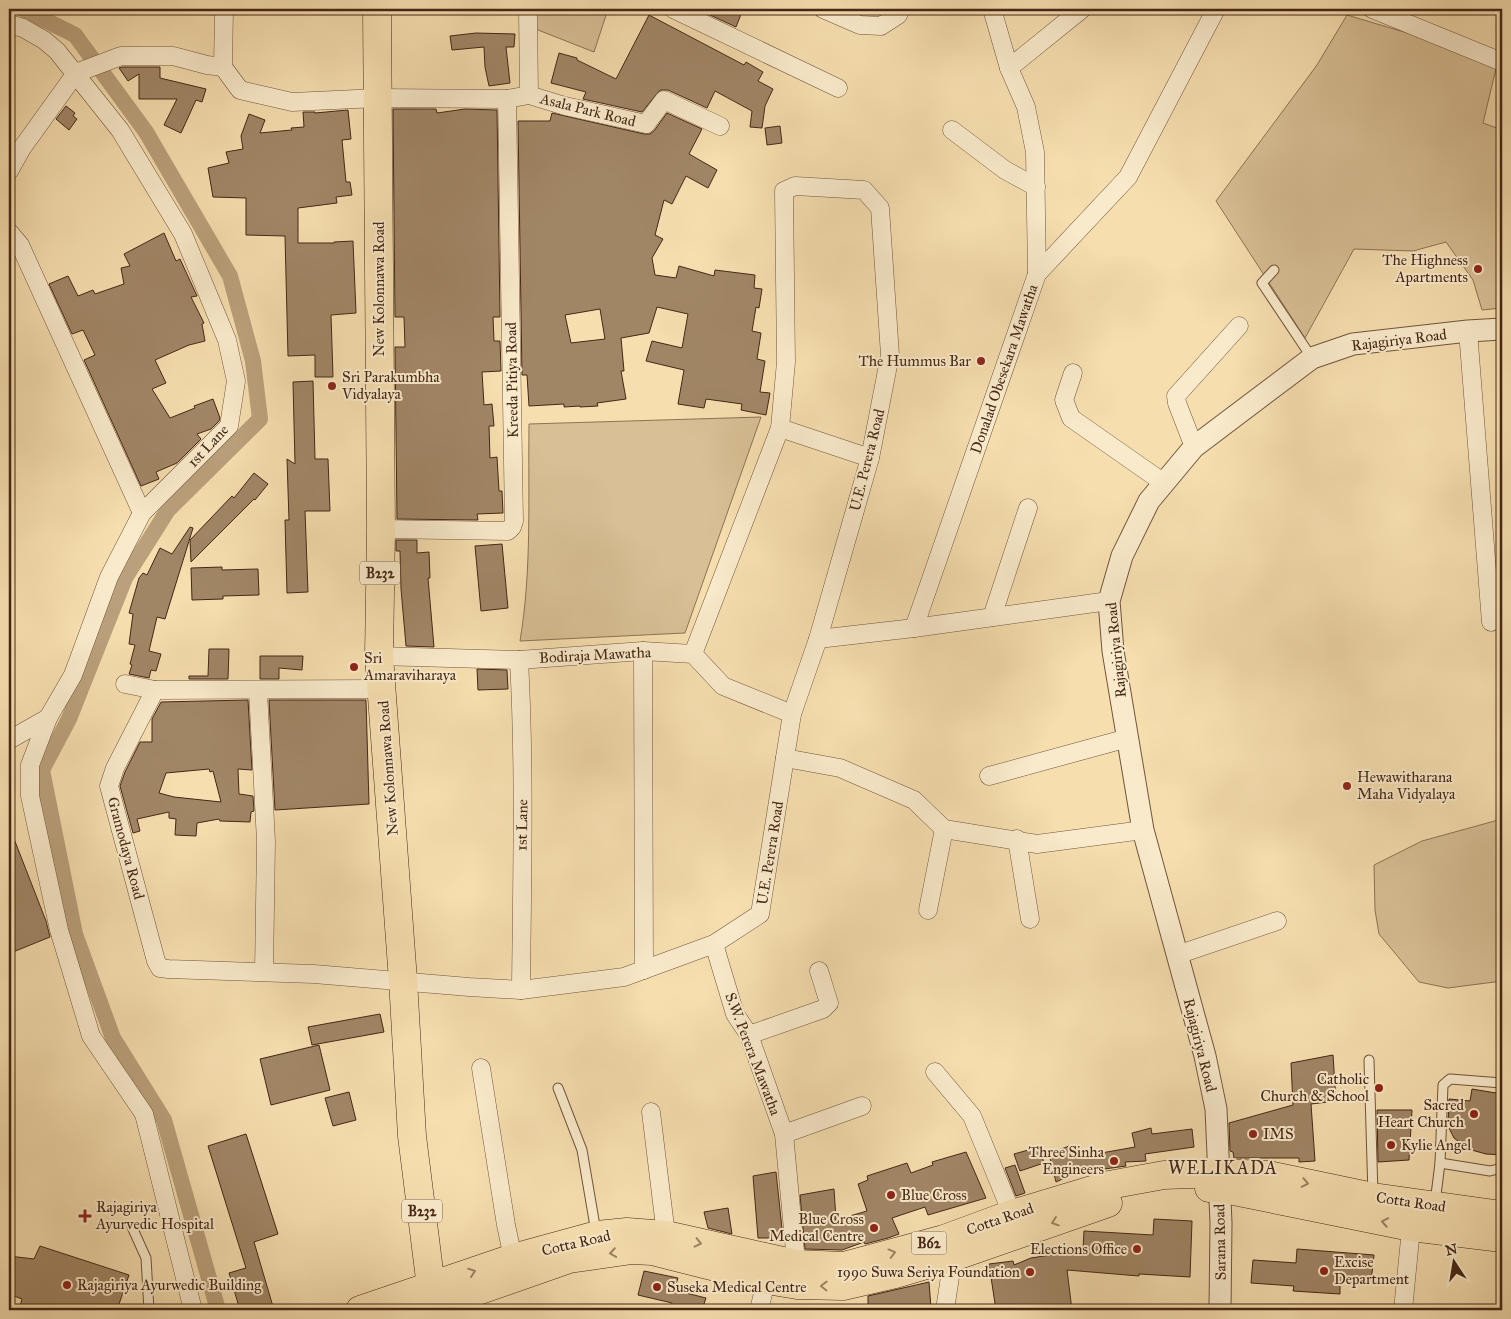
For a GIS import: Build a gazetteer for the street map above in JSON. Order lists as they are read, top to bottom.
{
  "streets": {
    "main road": [
      "New Kolonnawa Road",
      "B232",
      "Cotta Road",
      "B62"
    ],
    "street": [
      "Asala Park Road",
      "Rajagiriya Road",
      "Donalad Obesekara Mawatha",
      "Kreeda Pitiya Road",
      "1st Lane",
      "U.E. Perera Road",
      "Bodiraja Mawatha",
      "Gramodaya Road",
      "S.W. Perera Mawatha",
      "Sarana Road"
    ]
  },
  "crossings": [
    ["Asala Park Road", "New Kolonnawa Road"],
    ["Asala Park Road", "Kreeda Pitiya Road"],
    ["New Kolonnawa Road", "Kreeda Pitiya Road"],
    ["New Kolonnawa Road", "U.E. Perera Road"],
    ["New Kolonnawa Road", "Bodiraja Mawatha"],
    ["New Kolonnawa Road", "Gramodaya Road"],
    ["New Kolonnawa Road", "Cotta Road"],
    ["Rajagiriya Road", "Cotta Road"],
    ["Rajagiriya Road", "Sarana Road"],
    ["1st Lane", "U.E. Perera Road"],
    ["1st Lane", "Bodiraja Mawatha"],
    ["U.E. Perera Road", "Bodiraja Mawatha"],
    ["U.E. Perera Road", "Gramodaya Road"],
    ["U.E. Perera Road", "S.W. Perera Mawatha"],
    ["S.W. Perera Mawatha", "Cotta Road"],
    ["Cotta Road", "Sarana Road"]
  ],
  "districts": ["WELIKADA"],
  "places": {
    "other": [
      "The Highness Apartments",
      "The Hummus Bar",
      "Sri Parakumbha Vidyalaya",
      "Sri Amaraviharaya",
      "Hewawitharana Maha Vidyalaya",
      "Catholic Church & School",
      "Sacred Heart Church",
      "IMS",
      "Kylie Angel",
      "Three Sinha Engineers",
      "Blue Cross",
      "Blue Cross Medical Centre",
      "Elections Office",
      "Excise Department",
      "1990 Suwa Seriya Foundation",
      "Rajagiriya Ayurwedic Building",
      "Suseka Medical Centre"
    ],
    "health": ["Rajagiriya Ayurvedic Hospital"]
  },
  "north": "top"
}
